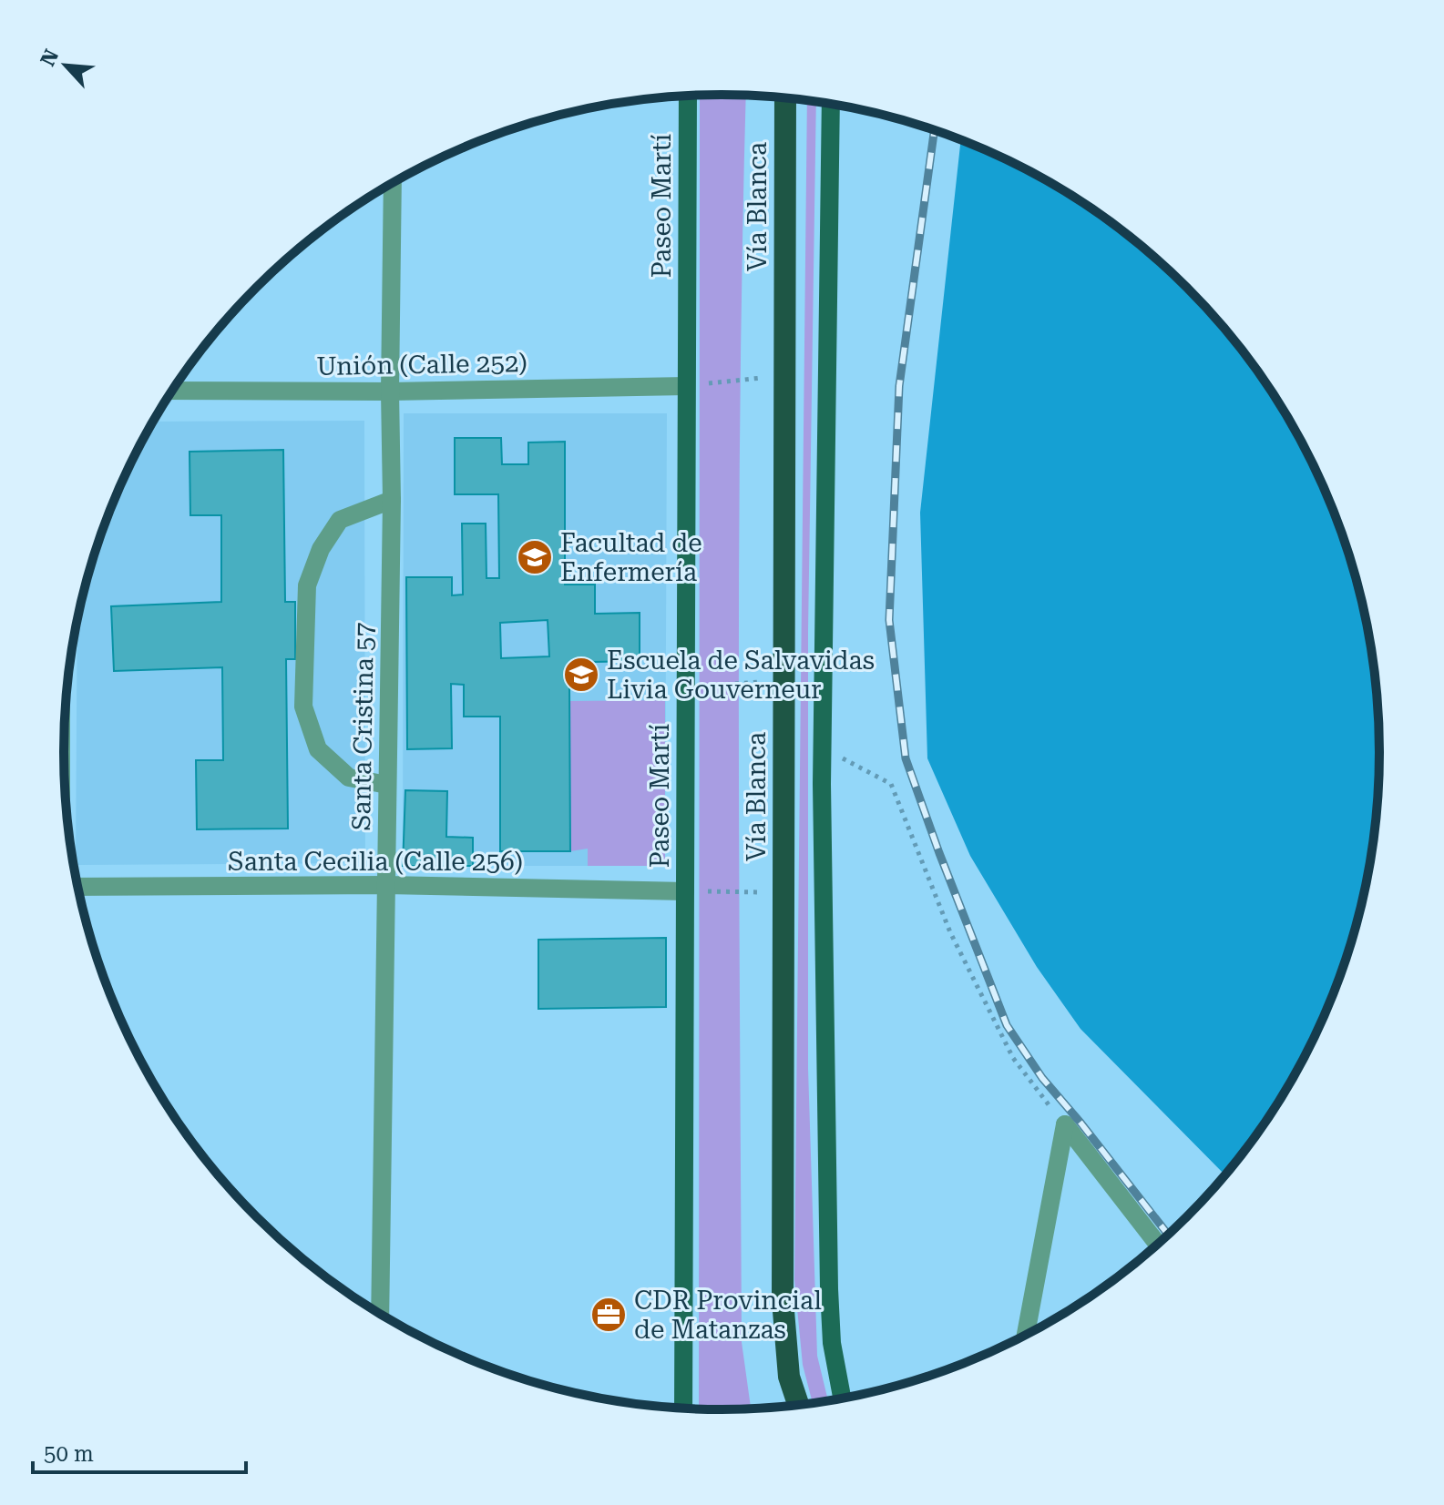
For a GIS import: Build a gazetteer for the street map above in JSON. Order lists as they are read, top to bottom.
{
  "streets": {
    "highway": ["Vía Blanca"],
    "main road": ["Paseo Martí"],
    "street": ["Unión (Calle 252)", "Santa Cristina 57", "Santa Cecilia (Calle 256)"]
  },
  "crossings": [
    ["Paseo Martí", "Unión (Calle 252)"],
    ["Paseo Martí", "Santa Cecilia (Calle 256)"],
    ["Unión (Calle 252)", "Santa Cristina 57"],
    ["Santa Cristina 57", "Santa Cecilia (Calle 256)"]
  ],
  "places": {
    "school or university": ["Facultad de Enfermería", "Escuela de Salvavidas Livia Gouverneur"],
    "office": ["CDR Provincial de Matanzas"]
  },
  "scale_bar": "50 m",
  "north": "top left"
}
